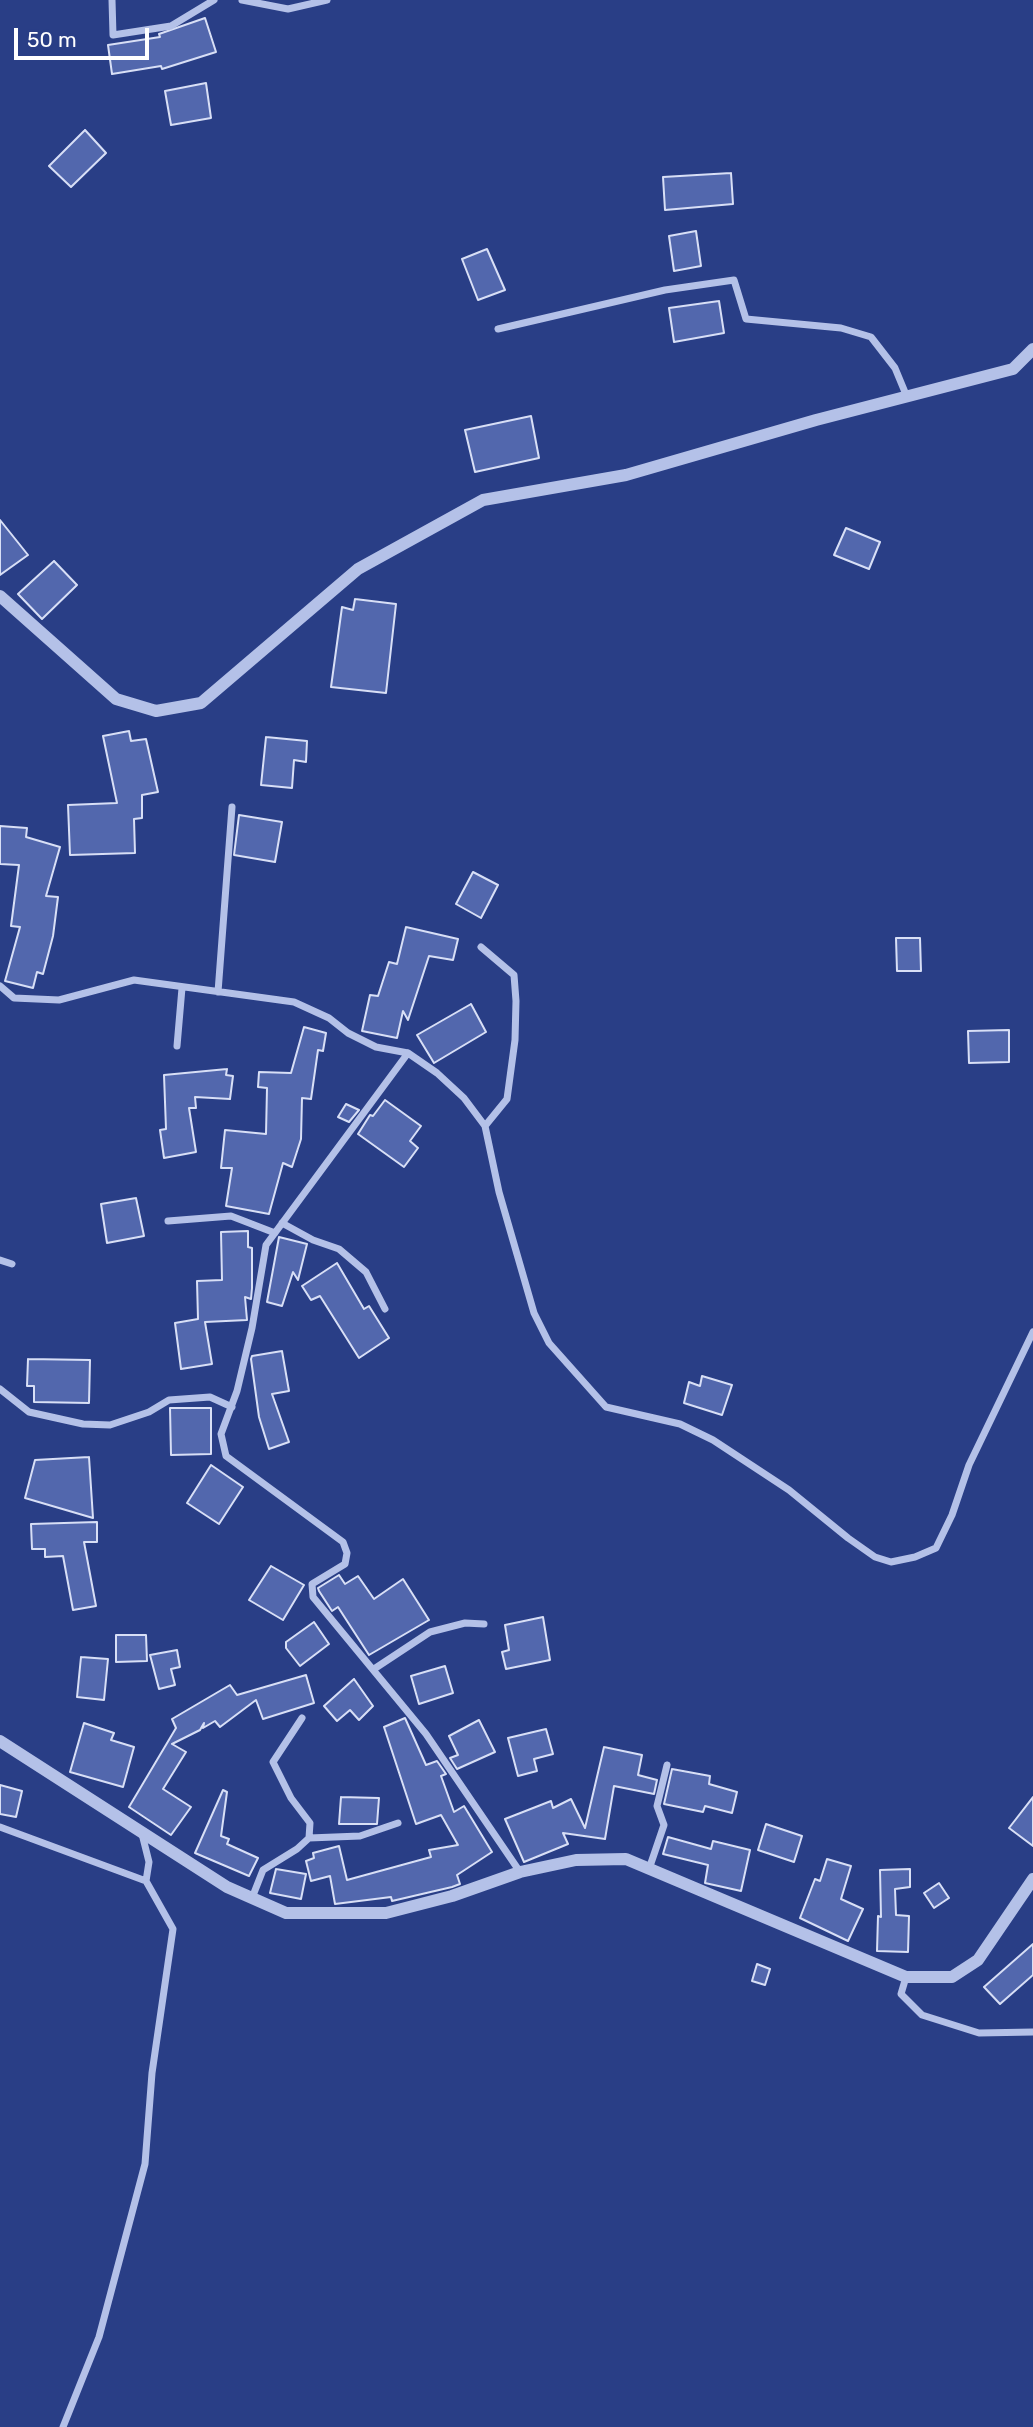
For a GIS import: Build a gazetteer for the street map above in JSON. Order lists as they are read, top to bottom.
{
  "scale_bar": "50 m"
}
